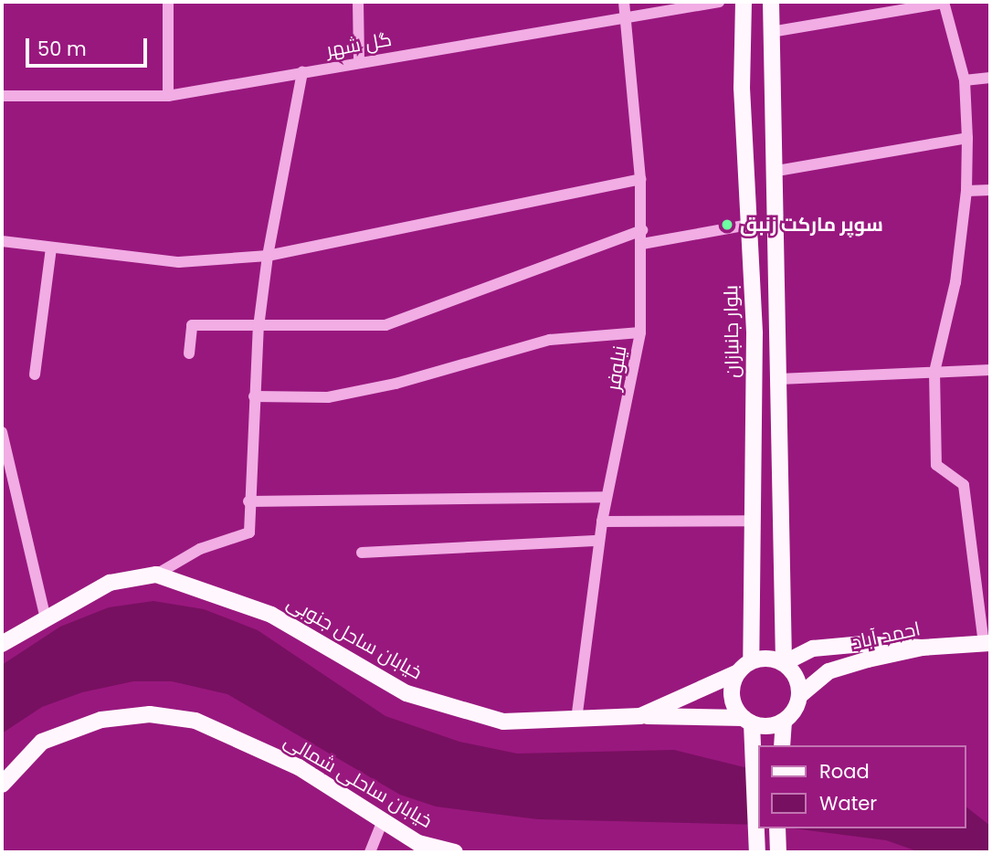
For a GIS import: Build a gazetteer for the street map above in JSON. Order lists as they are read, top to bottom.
{
  "streets": {
    "main road": [
      "بلوار جانبازان",
      "احمد آباد",
      "خیابان ساحل جنوبی",
      "خیابان ساحلی شمالی"
    ],
    "street": ["گل شهر", "نیلوفر"]
  },
  "crossings": [
    ["گل شهر", "نیلوفر"],
    ["بلوار جانبازان", "احمد آباد"],
    ["بلوار جانبازان", "خیابان ساحل جنوبی"],
    ["نیلوفر", "خیابان ساحل جنوبی"],
    ["احمد آباد", "خیابان ساحل جنوبی"]
  ],
  "places": ["سوپر مارکت زنبق"],
  "legend": ["Road", "Water"],
  "scale_bar": "50 m"
}
